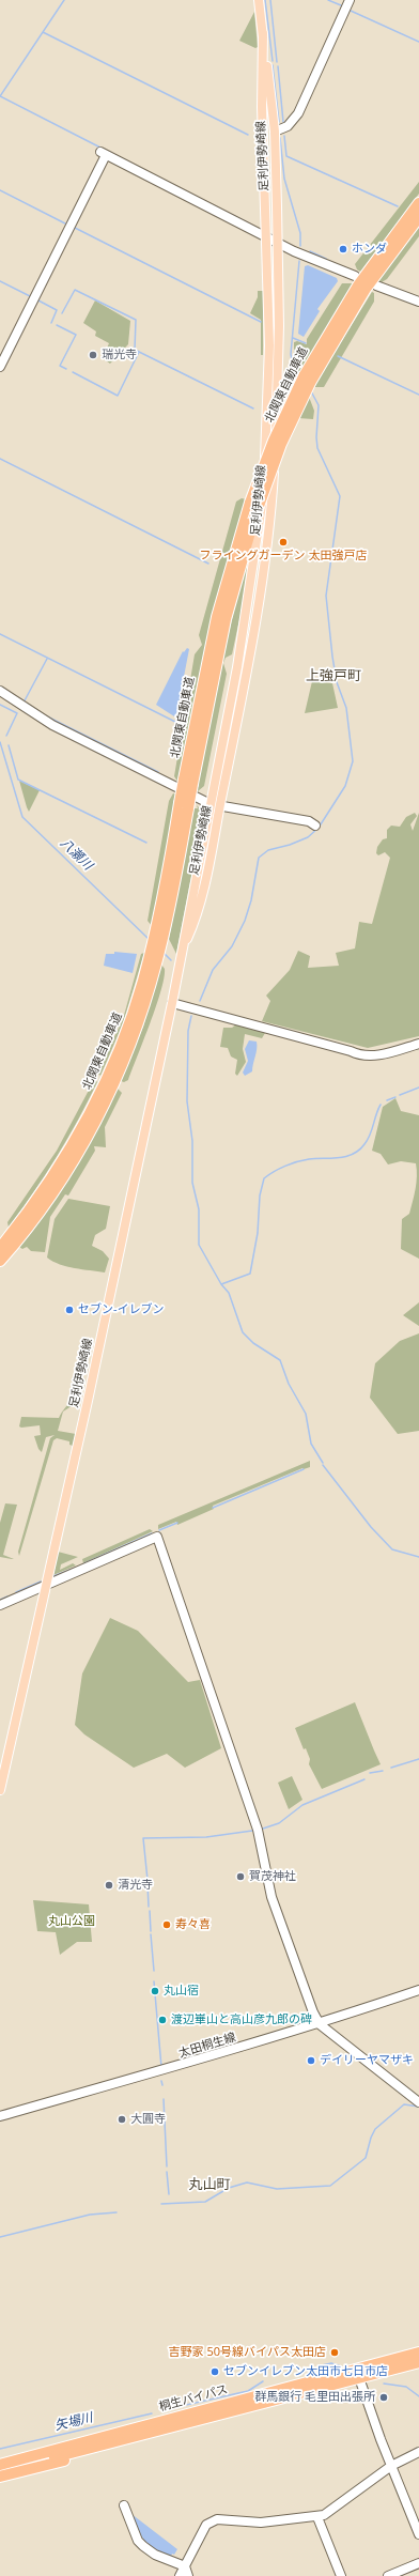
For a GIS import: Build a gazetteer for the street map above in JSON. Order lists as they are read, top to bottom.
{
  "streets": {
    "highway": ["北関東自動車道", "桐生バイパス"],
    "main road": ["足利伊勢崎線"],
    "street": ["太田桐生線"]
  },
  "districts": ["上強戸町", "丸山町"],
  "water": ["八瀬川", "矢場川"],
  "parks": ["丸山公園"],
  "places": [
    "ホンダ",
    "瑞光寺",
    "フライングガーデン 太田強戸店",
    "セブン-イレブン",
    "賀茂神社",
    "清光寺",
    "寿々喜",
    "丸山宿",
    "渡辺崋山と高山彦九郎の碑",
    "デイリーヤマザキ",
    "大圓寺",
    "吉野家 50号線バイパス太田店",
    "セブンイレブン太田市七日市店",
    "群馬銀行 毛里田出張所"
  ]
}
